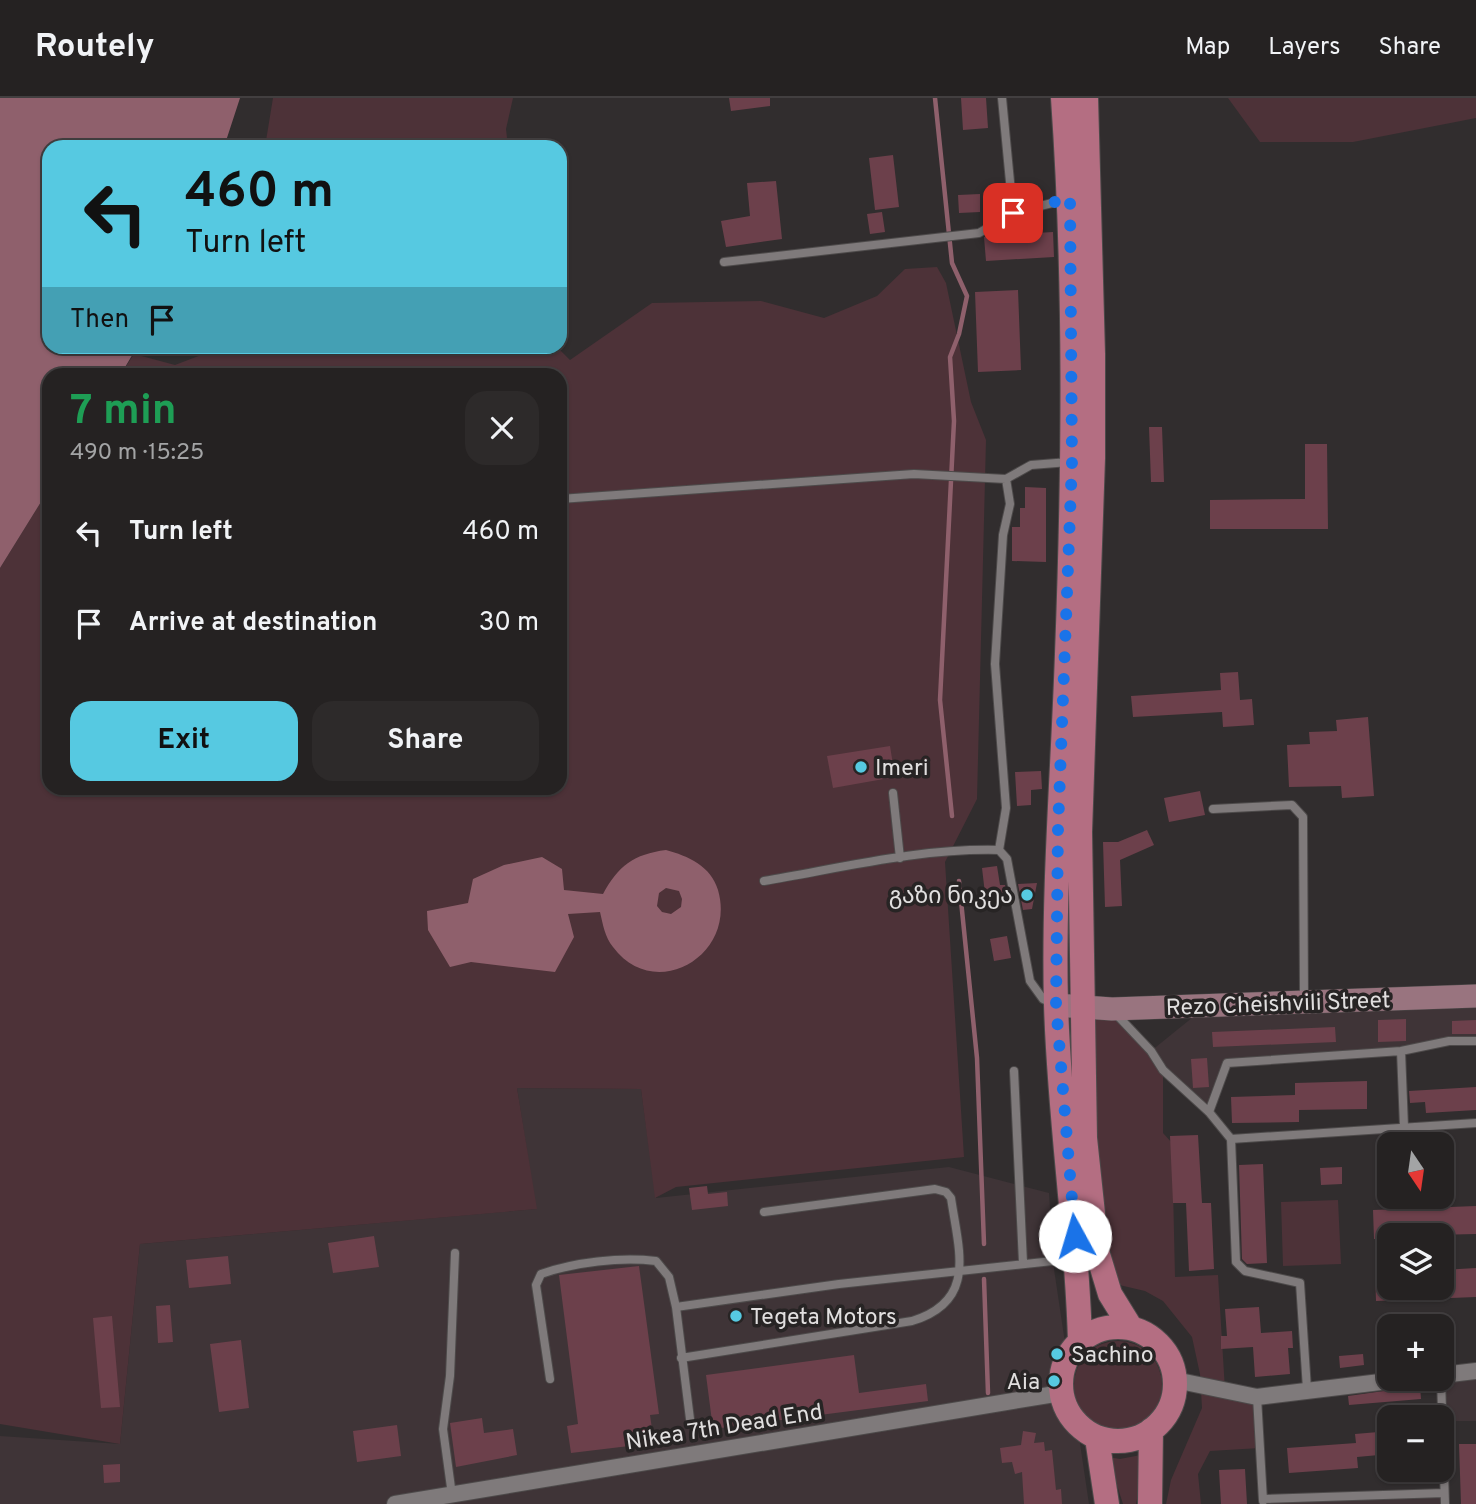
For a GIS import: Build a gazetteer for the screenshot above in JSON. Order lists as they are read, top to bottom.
{
  "streets": {
    "main road": ["Rezo Cheishvili Street"],
    "street": ["Nikea 7th Dead End"]
  },
  "places": [
    "Imeri",
    "გაზი ნიკეა",
    "Tegeta Motors",
    "Sachino",
    "Aia"
  ],
  "north": "bottom",
  "page": {
    "header": "Routely",
    "nav": ["Map", "Layers", "Share"],
    "turn": ["460 m", "Turn left"],
    "then": "Then",
    "heading": ["7 min", "490 m · 15:25"],
    "list": [
      {
        "name": "Turn left",
        "value": "460 m"
      },
      {
        "name": "Arrive at destination",
        "value": "30 m"
      }
    ],
    "buttons": ["Exit", "Share"],
    "map_buttons": ["+", "−"]
  }
}
